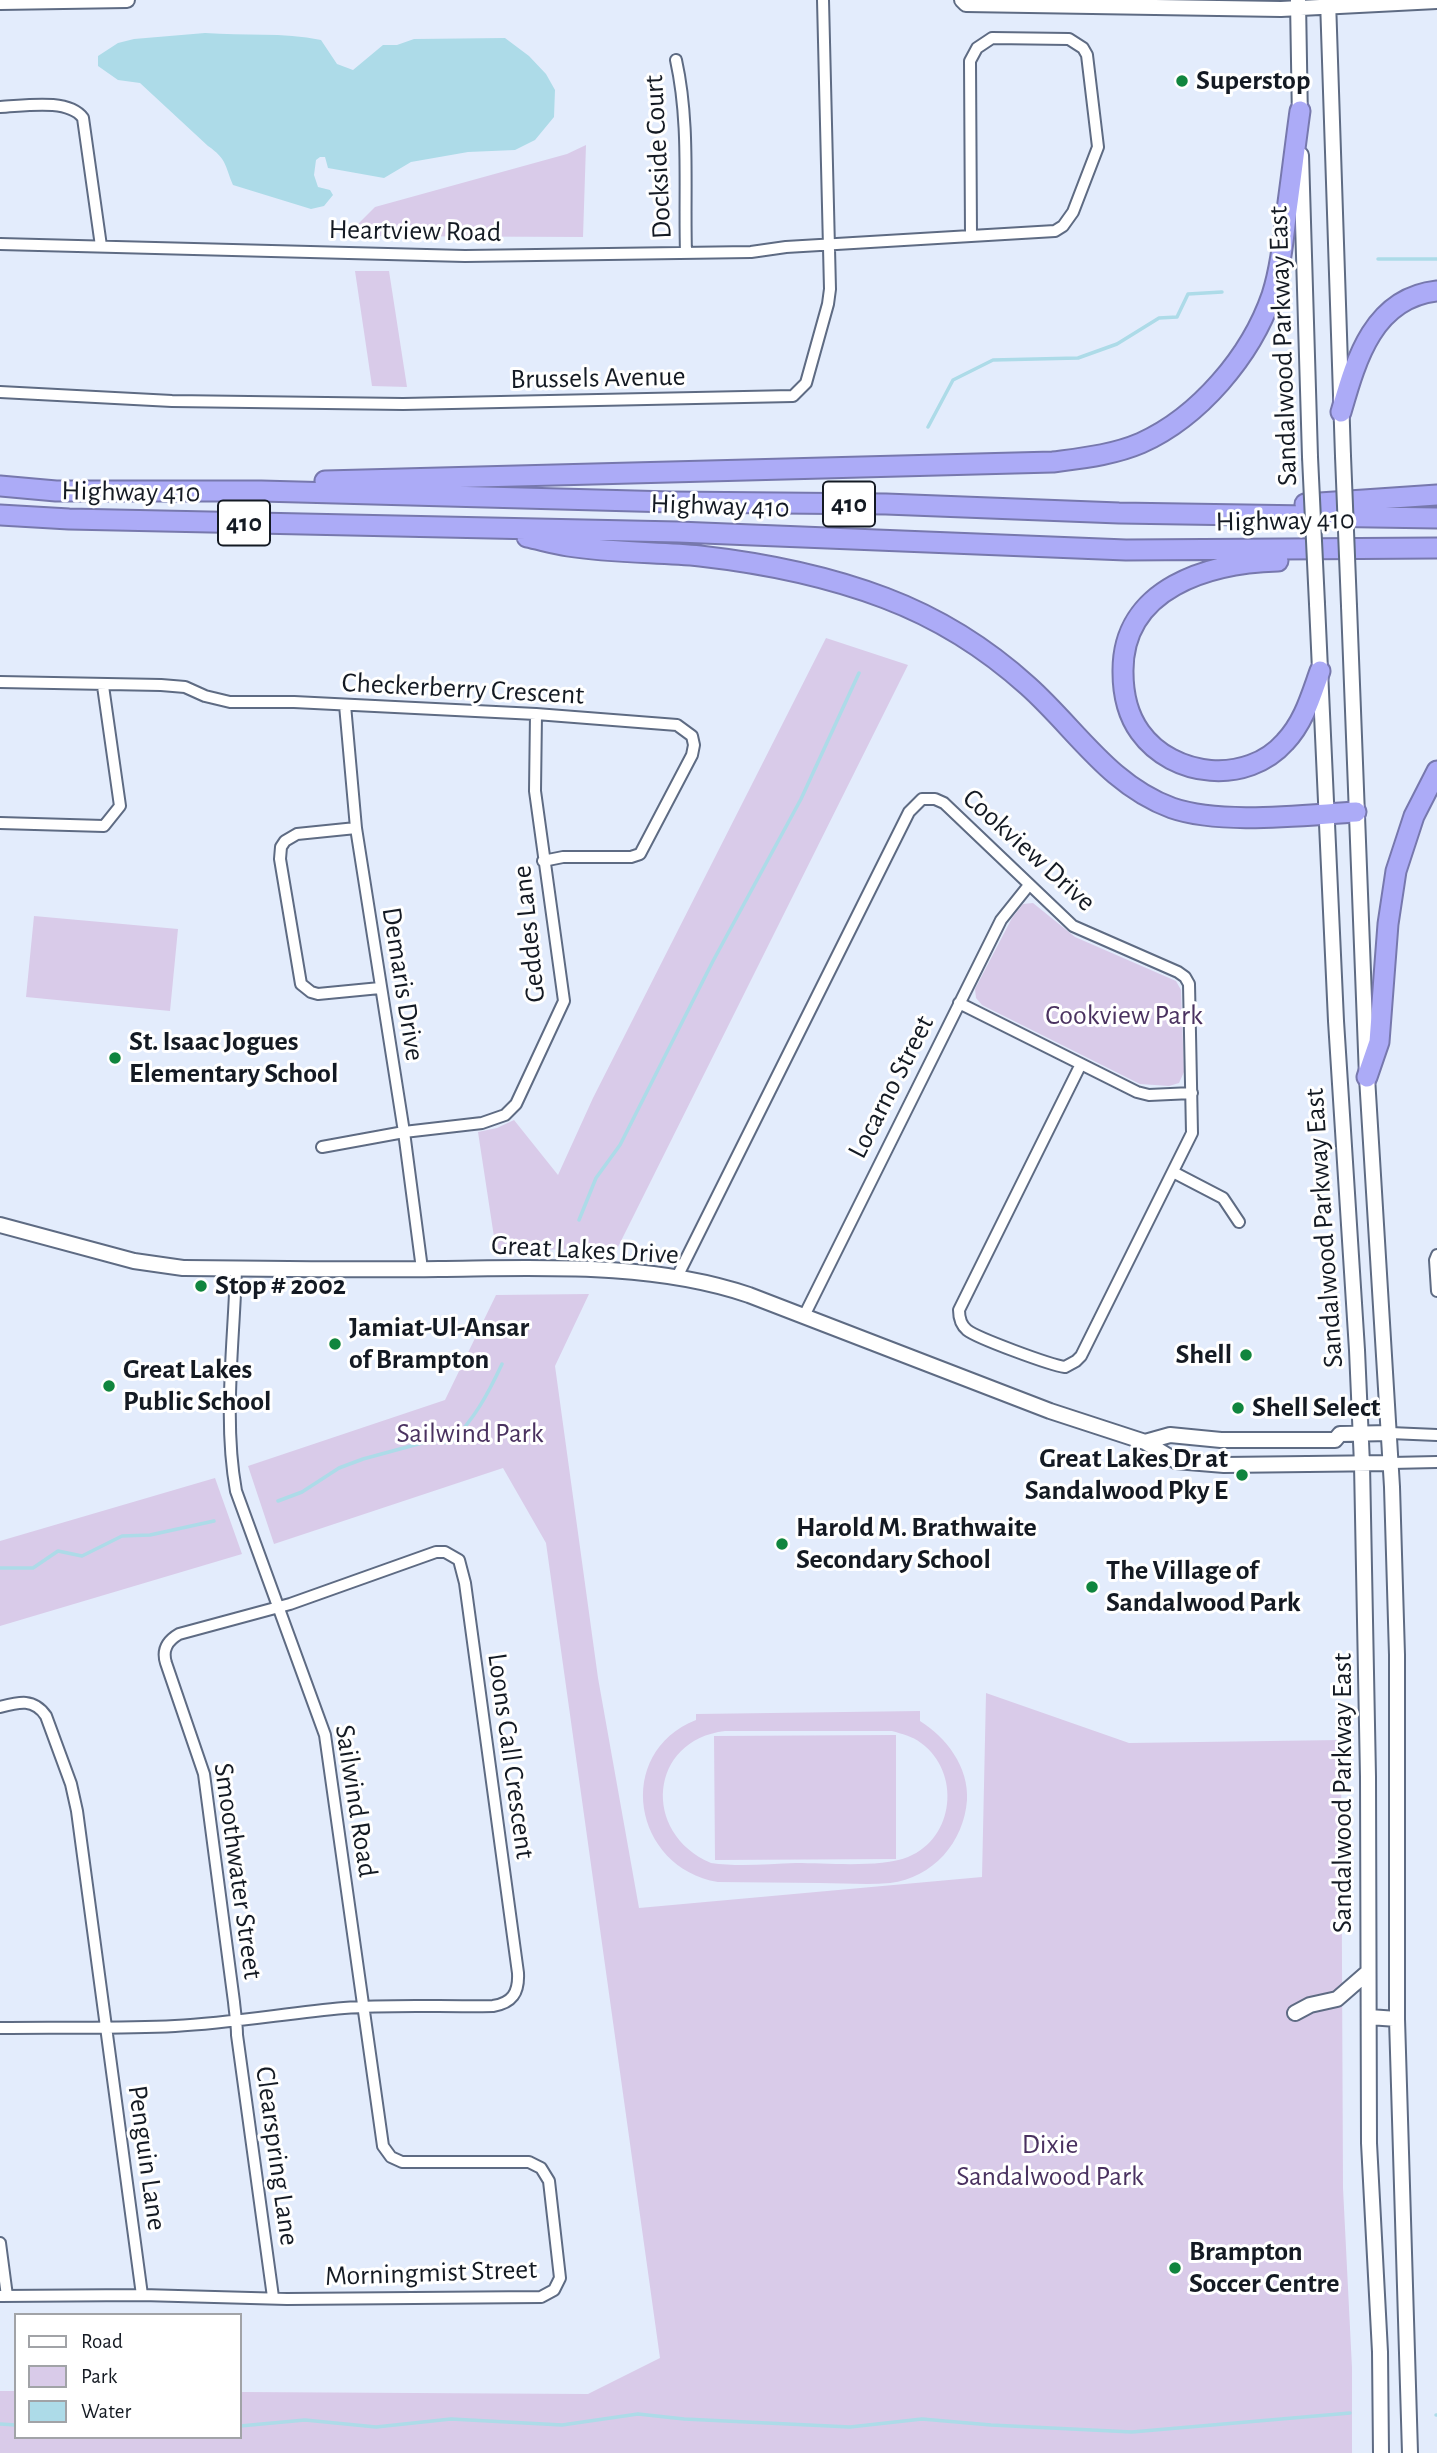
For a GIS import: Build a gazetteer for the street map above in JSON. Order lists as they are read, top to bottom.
{
  "streets": {
    "highway": ["Highway 410", "410"],
    "main road": ["Sandalwood Parkway East", "Great Lakes Drive"],
    "street": [
      "Dockside Court",
      "Heartview Road",
      "Brussels Avenue",
      "Checkerberry Crescent",
      "Cookview Drive",
      "Geddes Lane",
      "Demaris Drive",
      "Locarno Street",
      "Loons Call Crescent",
      "Sailwind Road",
      "Smoothwater Street",
      "Clearspring Lane",
      "Penguin Lane",
      "Morningmist Street"
    ]
  },
  "crossings": [
    ["Dockside Court", "Heartview Road"],
    ["Heartview Road", "Brussels Avenue"],
    ["Sandalwood Parkway East", "Great Lakes Drive"],
    ["Checkerberry Crescent", "Geddes Lane"],
    ["Checkerberry Crescent", "Demaris Drive"],
    ["Cookview Drive", "Locarno Street"],
    ["Cookview Drive", "Great Lakes Drive"],
    ["Geddes Lane", "Demaris Drive"],
    ["Demaris Drive", "Great Lakes Drive"],
    ["Locarno Street", "Great Lakes Drive"],
    ["Great Lakes Drive", "Sailwind Road"],
    ["Loons Call Crescent", "Sailwind Road"],
    ["Loons Call Crescent", "Smoothwater Street"],
    ["Loons Call Crescent", "Clearspring Lane"],
    ["Loons Call Crescent", "Penguin Lane"],
    ["Loons Call Crescent", "Morningmist Street"],
    ["Sailwind Road", "Smoothwater Street"],
    ["Sailwind Road", "Morningmist Street"],
    ["Smoothwater Street", "Clearspring Lane"],
    ["Clearspring Lane", "Morningmist Street"],
    ["Penguin Lane", "Morningmist Street"]
  ],
  "parks": ["Cookview Park", "Sailwind Park", "Dixie Sandalwood Park"],
  "places": [
    "Superstop",
    "St. Isaac Jogues Elementary School",
    "Stop # 2002",
    "Jamiat-Ul-Ansar of Brampton",
    "Shell",
    "Great Lakes Public School",
    "Shell Select",
    "Great Lakes Dr at Sandalwood Pky E",
    "Harold M. Brathwaite Secondary School",
    "The Village of Sandalwood Park",
    "Brampton Soccer Centre"
  ],
  "legend": ["Road", "Park", "Water"]
}
